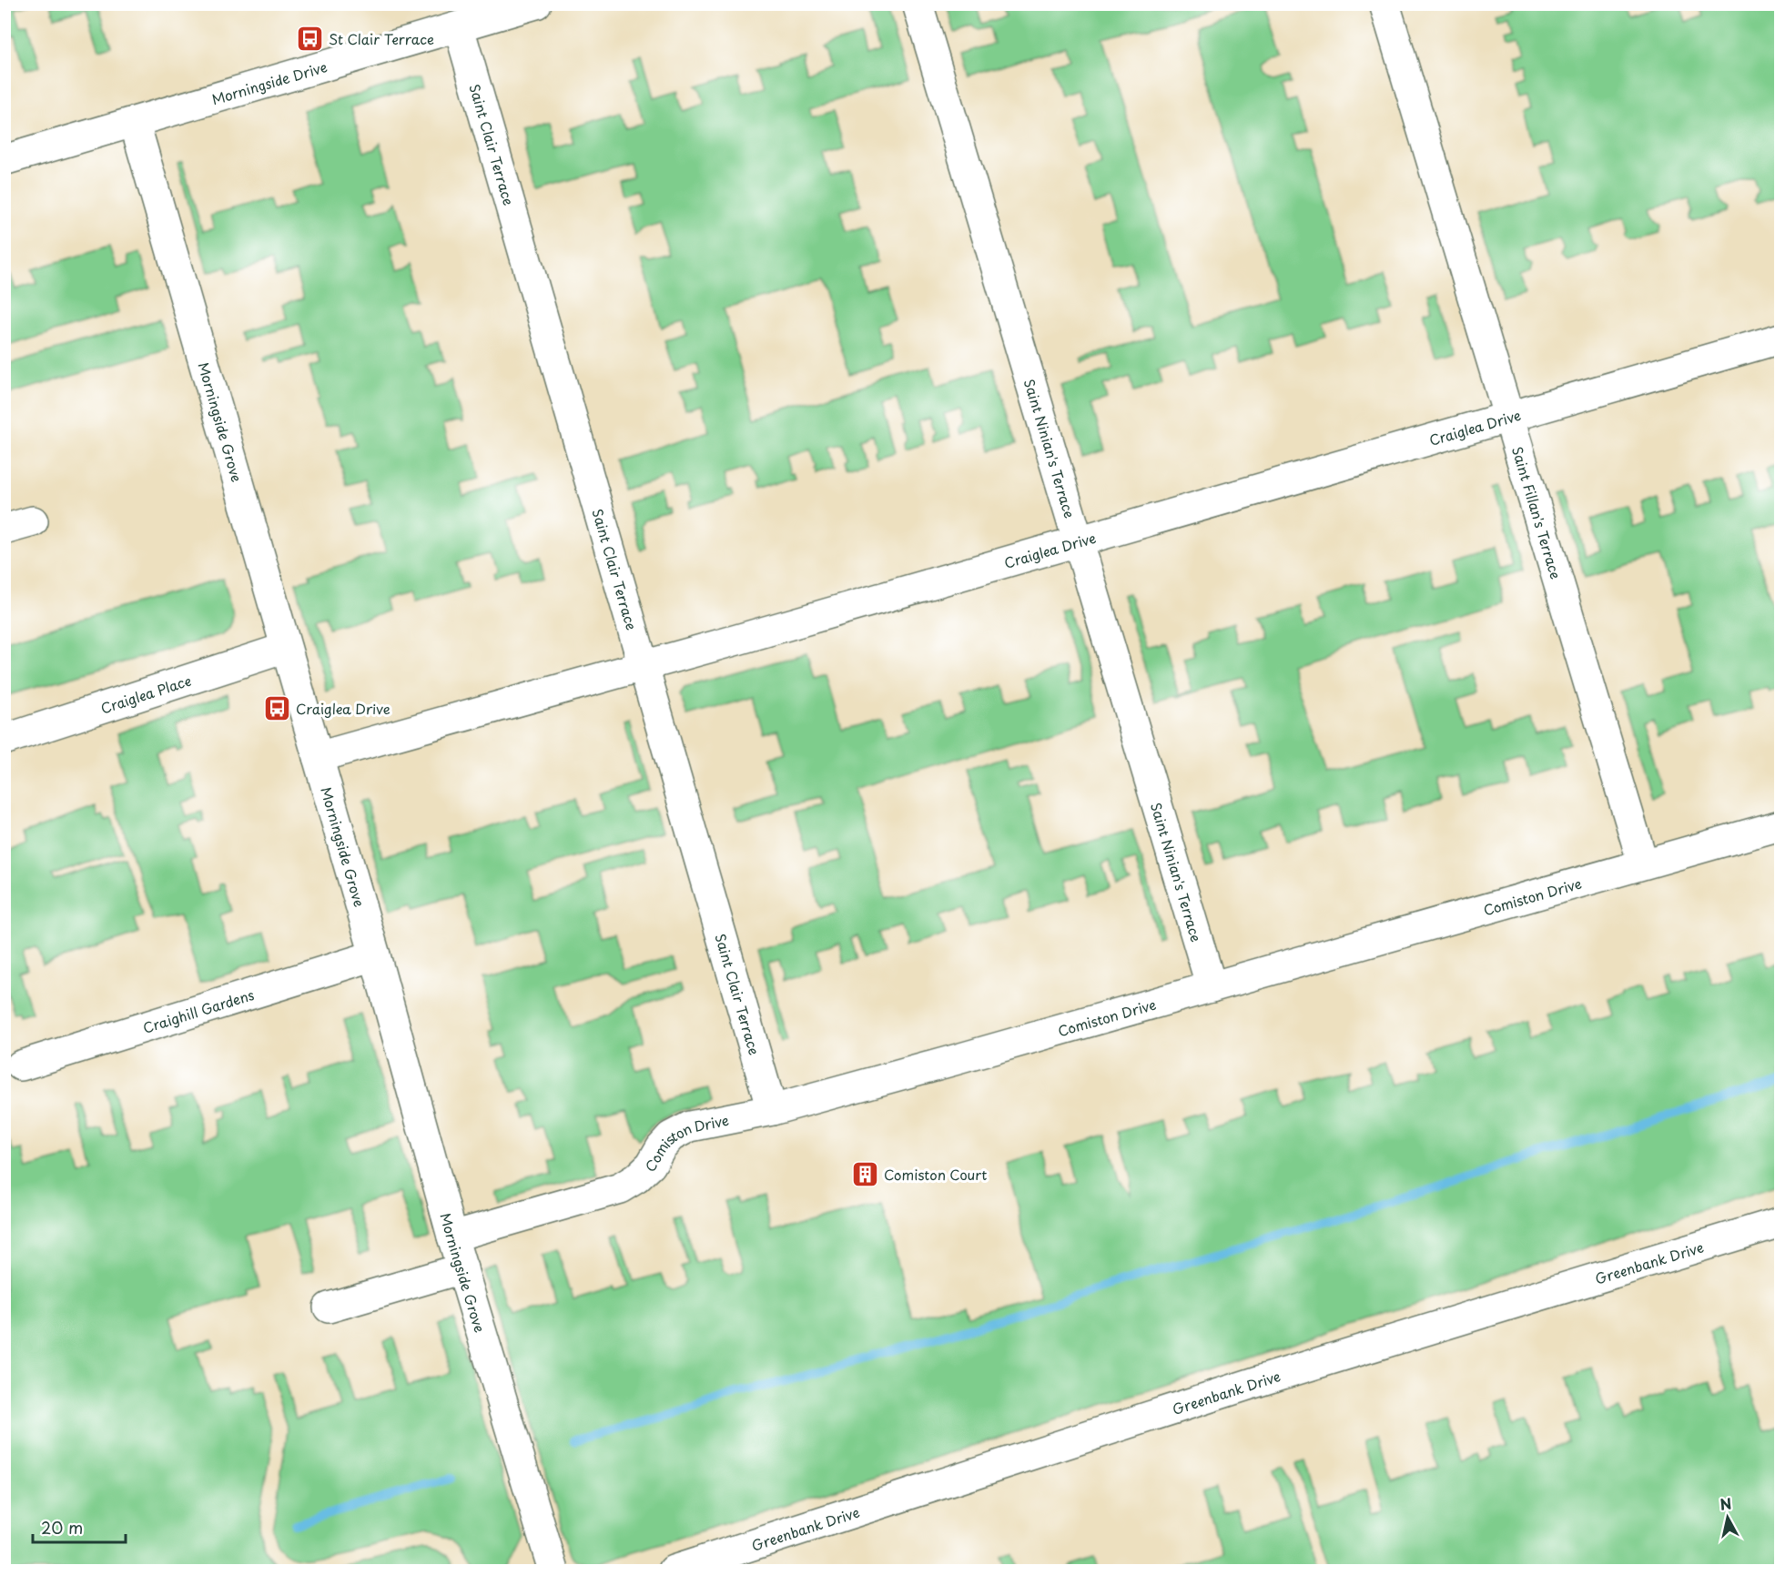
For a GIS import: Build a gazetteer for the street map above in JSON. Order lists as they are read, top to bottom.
{
  "streets": {
    "street": [
      "Morningside Drive",
      "Saint Clair Terrace",
      "Morningside Grove",
      "Craiglea Drive",
      "Saint Ninian's Terrace",
      "Saint Fillan's Terrace",
      "Craiglea Place",
      "Comiston Drive",
      "Craighill Gardens",
      "Greenbank Drive"
    ]
  },
  "crossings": [
    ["Morningside Drive", "Saint Clair Terrace"],
    ["Morningside Drive", "Morningside Grove"],
    ["Saint Clair Terrace", "Craiglea Drive"],
    ["Saint Clair Terrace", "Comiston Drive"],
    ["Morningside Grove", "Craiglea Drive"],
    ["Morningside Grove", "Craiglea Place"],
    ["Morningside Grove", "Comiston Drive"],
    ["Morningside Grove", "Craighill Gardens"],
    ["Craiglea Drive", "Saint Ninian's Terrace"],
    ["Craiglea Drive", "Saint Fillan's Terrace"],
    ["Saint Ninian's Terrace", "Comiston Drive"],
    ["Saint Fillan's Terrace", "Comiston Drive"]
  ],
  "places": {
    "bus stop": ["St Clair Terrace", "Craiglea Drive"],
    "building": ["Comiston Court"]
  },
  "scale_bar": "20 m",
  "north": "top"
}
